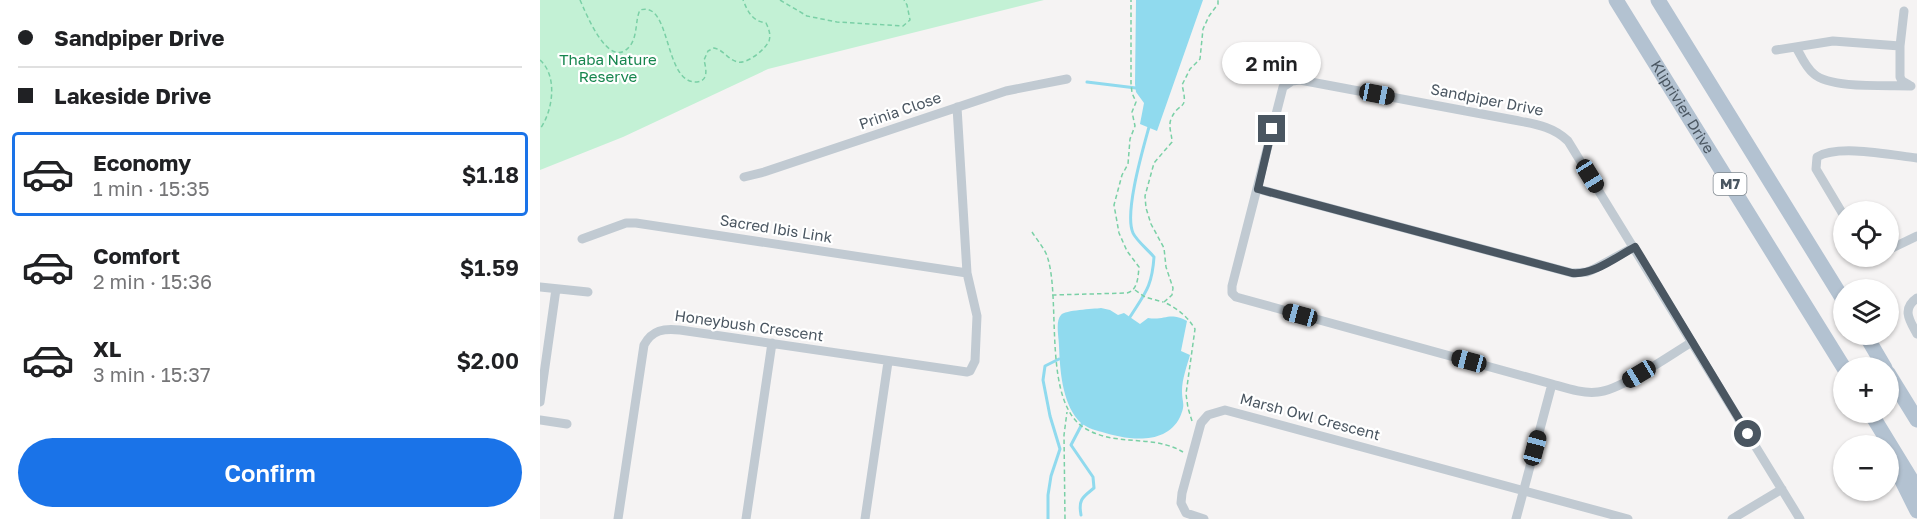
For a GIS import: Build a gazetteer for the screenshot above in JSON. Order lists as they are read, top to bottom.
{
  "streets": {
    "main road": ["Kliprivier Drive", "M7"],
    "street": [
      "Sandpiper Drive",
      "Prinia Close",
      "Sacred Ibis Link",
      "Honeybush Crescent",
      "Marsh Owl Crescent"
    ]
  },
  "crossings": [
    ["Sacred Ibis Link", "Honeybush Crescent"]
  ],
  "parks": ["Thaba Nature Reserve"],
  "page": {
    "banner": ["Sandpiper Drive", "Lakeside Drive"],
    "bubble": "2 min",
    "list": [
      {
        "name": "Economy",
        "note": "1 min · 15:35",
        "value": "$1.18"
      },
      {
        "name": "Comfort",
        "note": "2 min · 15:36",
        "value": "$1.59"
      },
      {
        "name": "XL",
        "note": "3 min · 15:37",
        "value": "$2.00"
      }
    ],
    "map_buttons": ["+", "−"],
    "buttons": "Confirm"
  }
}
